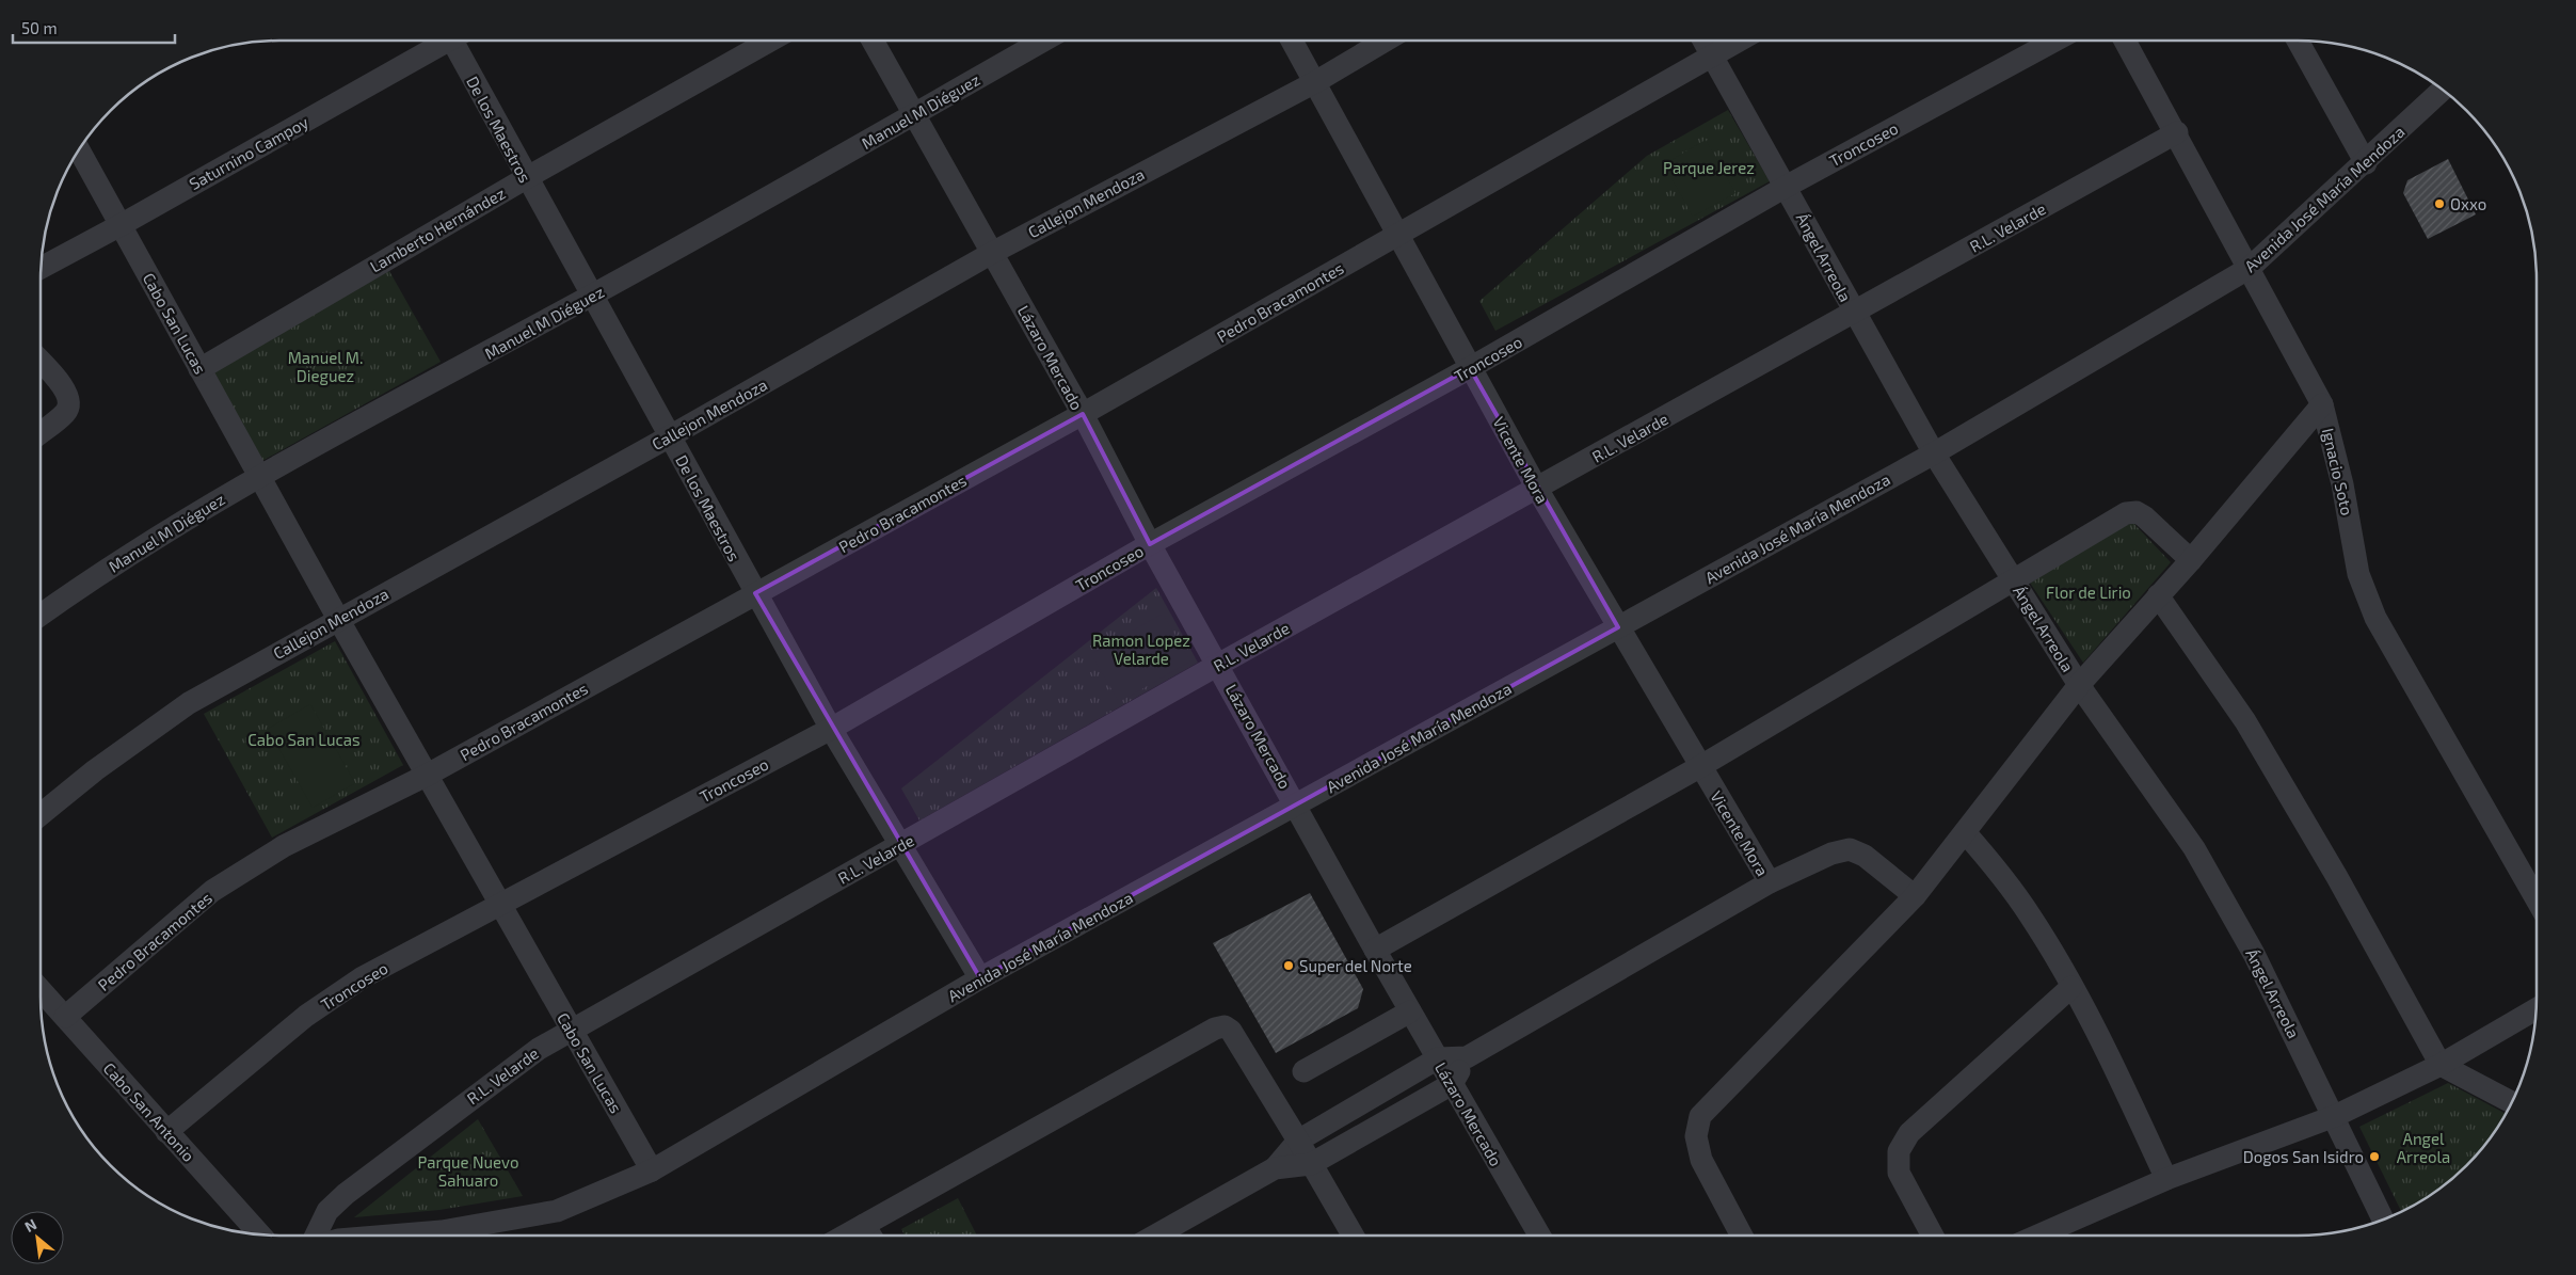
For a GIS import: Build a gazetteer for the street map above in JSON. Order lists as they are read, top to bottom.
{
  "streets": {
    "street": [
      "Manuel M Diéguez",
      "De los Maestros",
      "Troncoseo",
      "Saturnino Campoy",
      "Avenida José María Mendoza",
      "Callejon Mendoza",
      "R.L. Velarde",
      "Lamberto Hernández",
      "Ángel Arreola",
      "Pedro Bracamontes",
      "Cabo San Lucas",
      "Lázaro Mercado",
      "Vicente Mora",
      "Ignacio Soto",
      "Cabo San Antonio"
    ]
  },
  "crossings": [
    ["Manuel M Diéguez", "De los Maestros"],
    ["Manuel M Diéguez", "Cabo San Lucas"],
    ["Manuel M Diéguez", "Lázaro Mercado"],
    ["De los Maestros", "Troncoseo"],
    ["De los Maestros", "Avenida José María Mendoza"],
    ["De los Maestros", "Callejon Mendoza"],
    ["De los Maestros", "R.L. Velarde"],
    ["De los Maestros", "Lamberto Hernández"],
    ["De los Maestros", "Pedro Bracamontes"],
    ["Troncoseo", "Ángel Arreola"],
    ["Troncoseo", "Cabo San Lucas"],
    ["Troncoseo", "Lázaro Mercado"],
    ["Troncoseo", "Vicente Mora"],
    ["Troncoseo", "Cabo San Antonio"],
    ["Saturnino Campoy", "Cabo San Lucas"],
    ["Avenida José María Mendoza", "Ángel Arreola"],
    ["Avenida José María Mendoza", "Cabo San Lucas"],
    ["Avenida José María Mendoza", "Lázaro Mercado"],
    ["Avenida José María Mendoza", "Vicente Mora"],
    ["Avenida José María Mendoza", "Ignacio Soto"],
    ["Callejon Mendoza", "Cabo San Lucas"],
    ["Callejon Mendoza", "Lázaro Mercado"],
    ["Callejon Mendoza", "Vicente Mora"],
    ["R.L. Velarde", "Ángel Arreola"],
    ["R.L. Velarde", "Cabo San Lucas"],
    ["R.L. Velarde", "Lázaro Mercado"],
    ["R.L. Velarde", "Vicente Mora"],
    ["R.L. Velarde", "Ignacio Soto"],
    ["Lamberto Hernández", "Cabo San Lucas"],
    ["Ángel Arreola", "Pedro Bracamontes"],
    ["Pedro Bracamontes", "Cabo San Lucas"],
    ["Pedro Bracamontes", "Lázaro Mercado"],
    ["Pedro Bracamontes", "Vicente Mora"],
    ["Pedro Bracamontes", "Cabo San Antonio"]
  ],
  "parks": [
    "Parque Jerez",
    "Manuel M. Dieguez",
    "Flor de Lirio",
    "Ramon Lopez Velarde",
    "Cabo San Lucas",
    "Angel Arreola",
    "Parque Nuevo Sahuaro"
  ],
  "places": ["Oxxo", "Super del Norte", "Dogos San Isidro"],
  "scale_bar": "50 m",
  "north": "top left"
}
